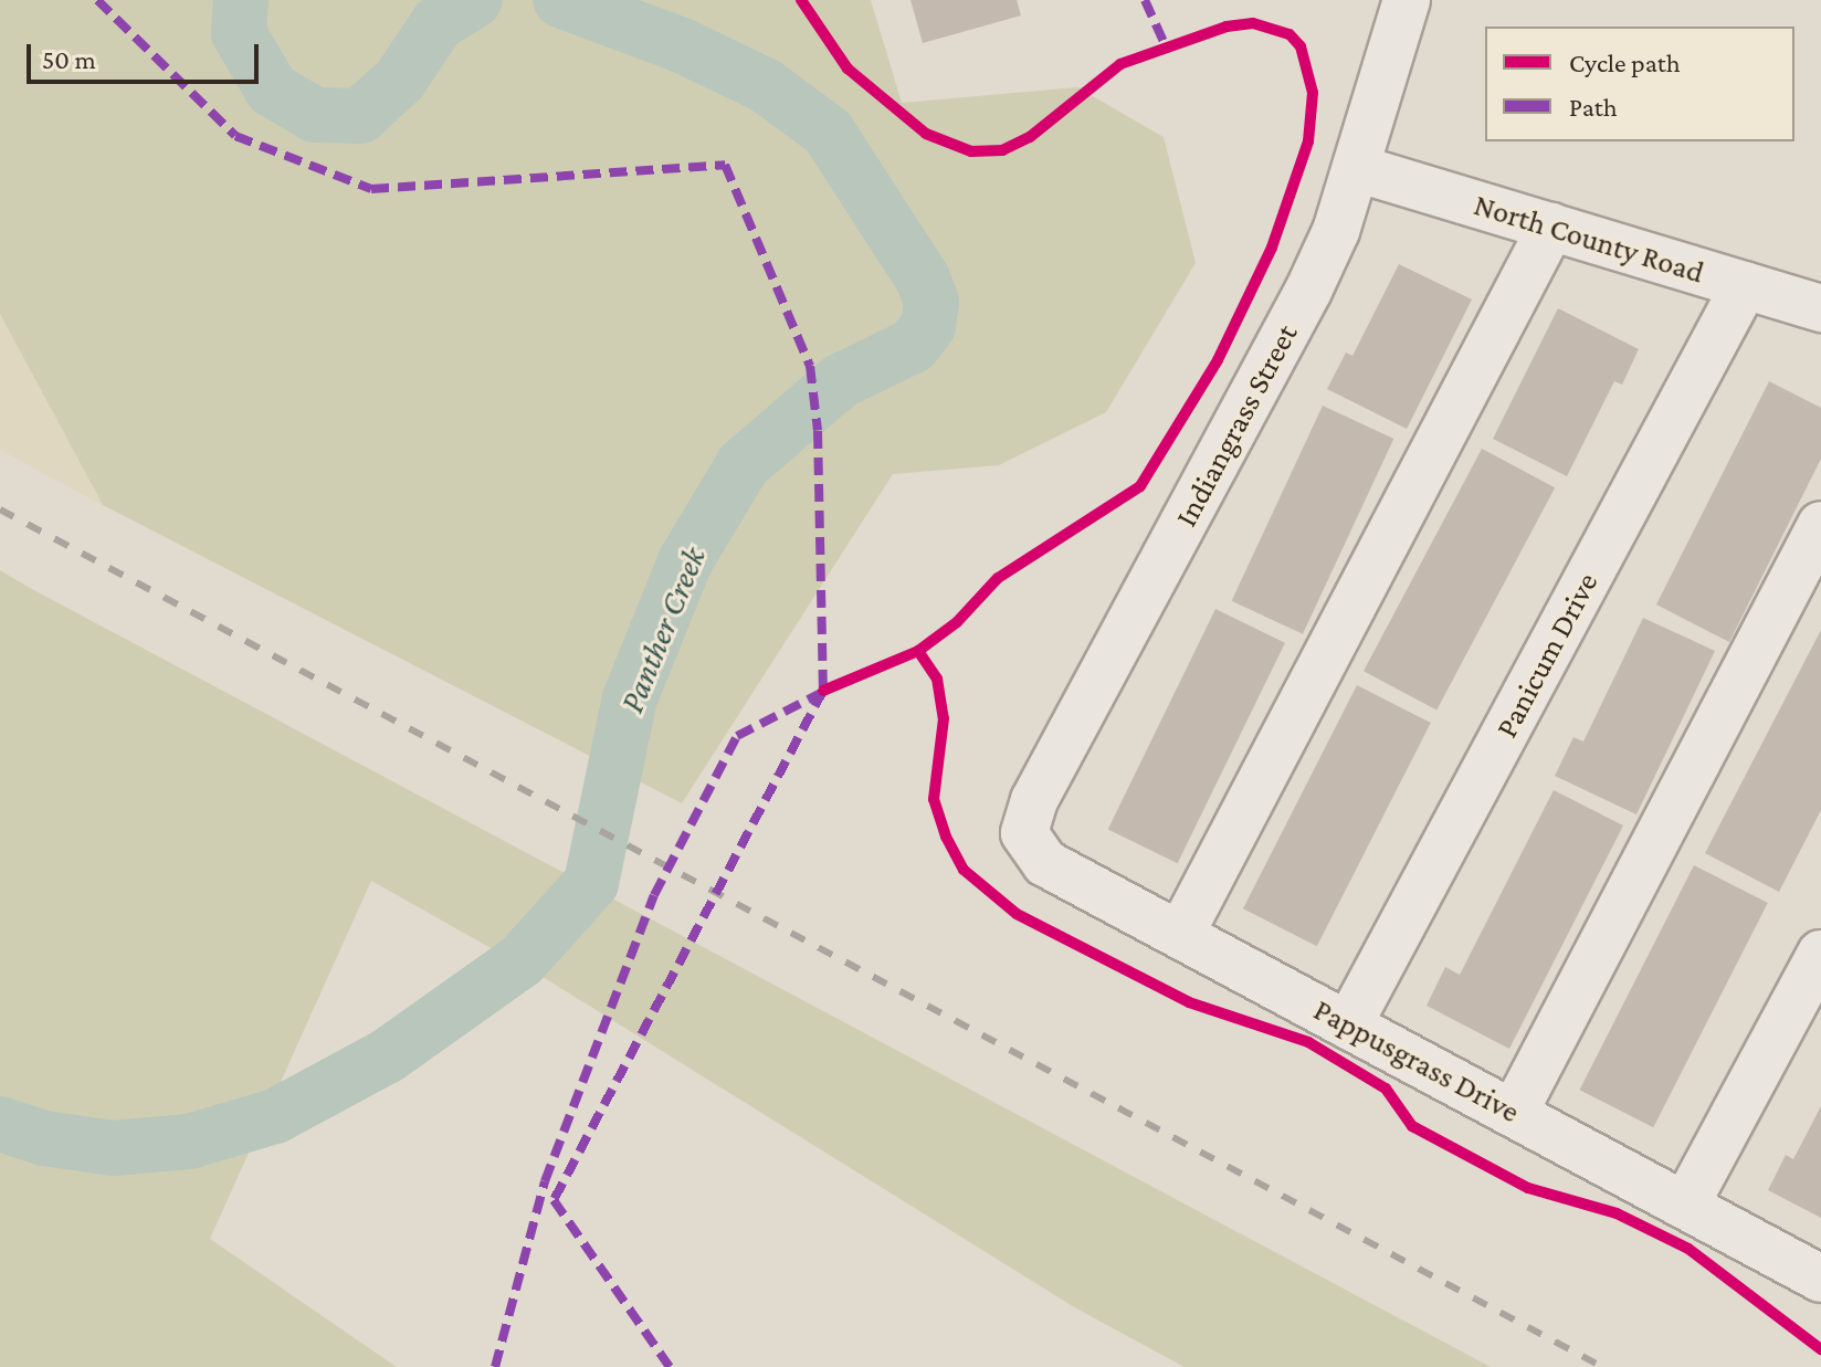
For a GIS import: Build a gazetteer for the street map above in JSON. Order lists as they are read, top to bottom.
{
  "streets": {
    "street": [
      "North County Road",
      "Indiangrass Street",
      "Panicum Drive",
      "Pappusgrass Drive"
    ]
  },
  "crossings": [
    ["North County Road", "Indiangrass Street"],
    ["North County Road", "Panicum Drive"],
    ["Indiangrass Street", "Pappusgrass Drive"],
    ["Panicum Drive", "Pappusgrass Drive"]
  ],
  "water": ["Panther Creek"],
  "legend": ["Cycle path", "Path"],
  "scale_bar": "50 m"
}
